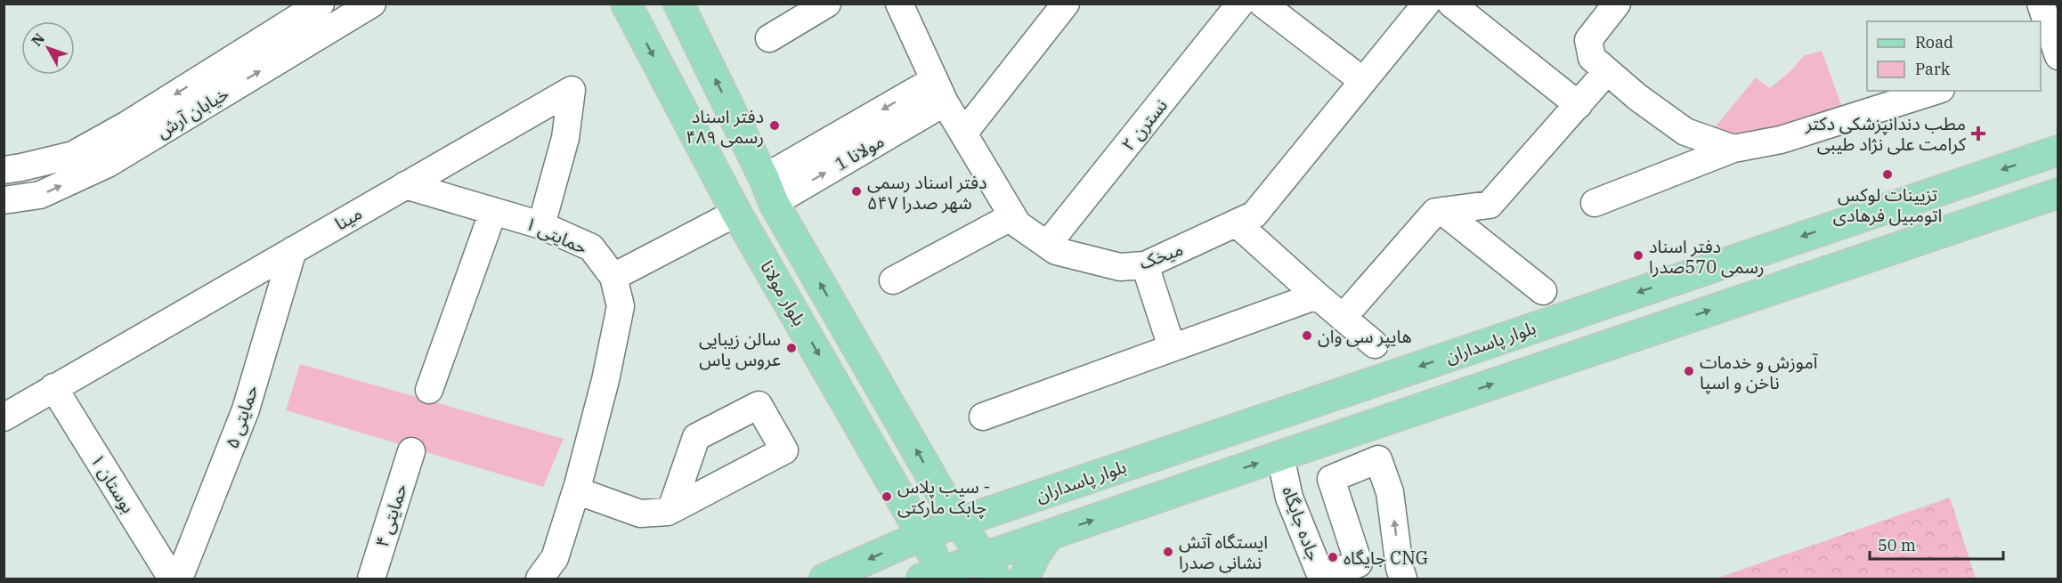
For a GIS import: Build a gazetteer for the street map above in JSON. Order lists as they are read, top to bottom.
{
  "streets": {
    "main road": ["بلوار مولانا", "بلوار پاسداران"],
    "street": [
      "خیابان آرش",
      "نسترن ۲",
      "مولانا 1",
      "مینا",
      "حمایتی ۱",
      "میخک",
      "حمایتی ۵",
      "بوستان ۱",
      "حمایتی ۴",
      "جاده جایگاه"
    ]
  },
  "crossings": [
    ["نسترن ۲", "میخک"],
    ["مولانا 1", "میخک"],
    ["مینا", "حمایتی ۱"],
    ["مینا", "حمایتی ۵"],
    ["مینا", "بوستان ۱"],
    ["بلوار مولانا", "بلوار پاسداران"]
  ],
  "places": {
    "other": [
      "دفتر اسناد رسمی ۴۸۹",
      "تزیینات لوکس اتومبیل فرهادی",
      "دفتر اسناد رسمی ۵۴۷ شهر صدرا",
      "دفتر اسناد رسمی 570صدرا",
      "هایپر سی وان",
      "سالن زیبایی عروس یاس",
      "آموزش و خدمات ناخن و اسپا",
      "سیب پلاس - چابک مارکتی",
      "ایستگاه آتش نشانی صدرا",
      "جایگاه CNG"
    ],
    "health": ["مطب دندانپزشکی دکتر کرامت علی نژاد طیبی"]
  },
  "legend": ["Road", "Park"],
  "scale_bar": "50 m",
  "north": "top left"
}
